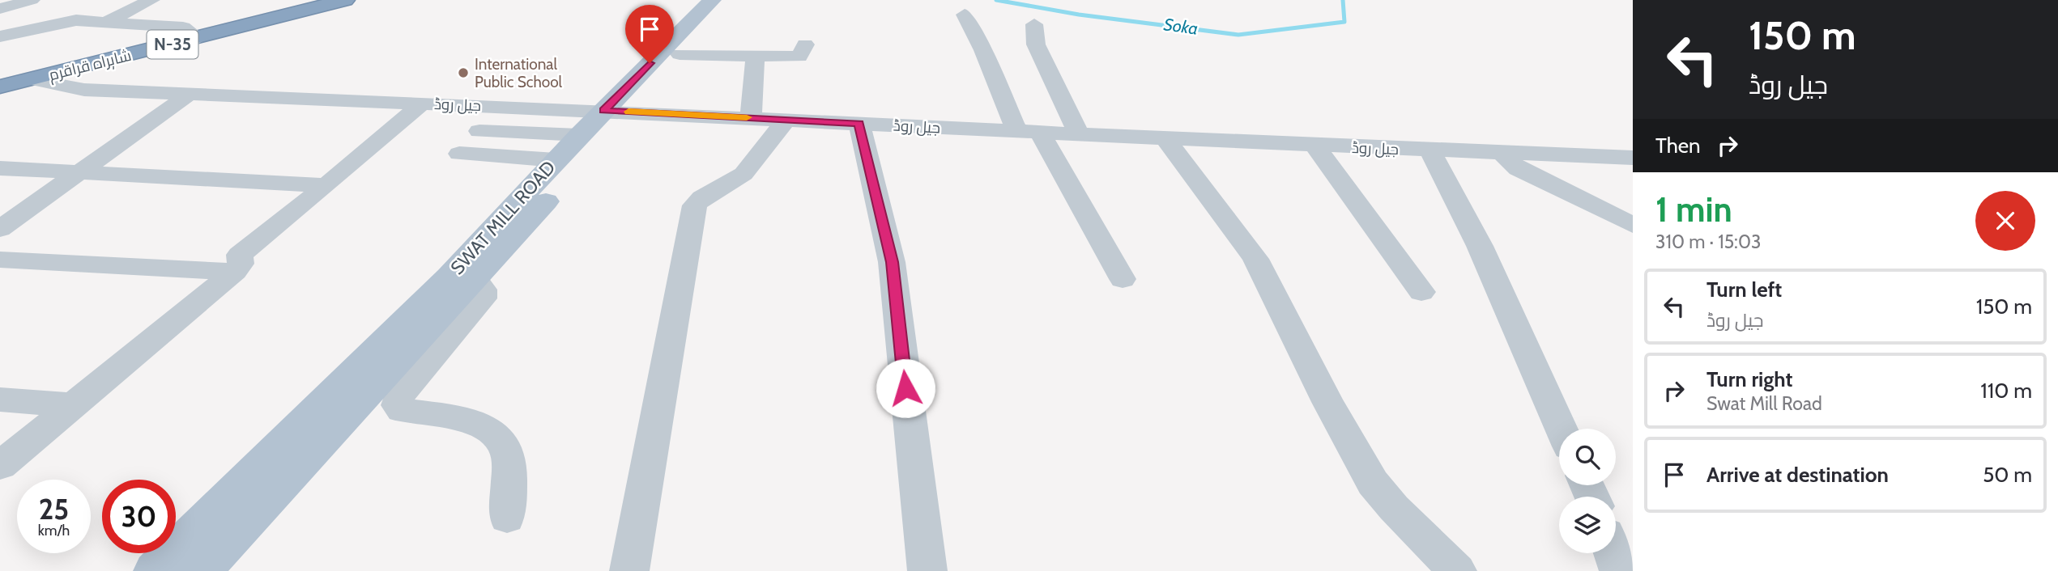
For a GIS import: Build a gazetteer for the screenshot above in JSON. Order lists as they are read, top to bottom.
{
  "streets": {
    "highway": ["N-35", "شاہراہ قراقرم"],
    "main road": ["SWAT MILL ROAD"],
    "street": ["جیل روڈ"]
  },
  "crossings": [
    ["شاہراہ قراقرم", "جیل روڈ"],
    ["جیل روڈ", "SWAT MILL ROAD"]
  ],
  "water": ["Soka"],
  "places": ["International Public School"],
  "page": {
    "turn": ["150 m", "جیل روڈ"],
    "then": "Then",
    "heading": ["1 min", "310 m · 15:03"],
    "list": [
      {
        "name": "Turn left",
        "note": "جیل روڈ",
        "value": "150 m"
      },
      {
        "name": "Turn right",
        "note": "Swat Mill Road",
        "value": "110 m"
      },
      {
        "name": "Arrive at destination",
        "value": "50 m"
      }
    ],
    "speed": "25 km/h",
    "limit": "30"
  }
}
